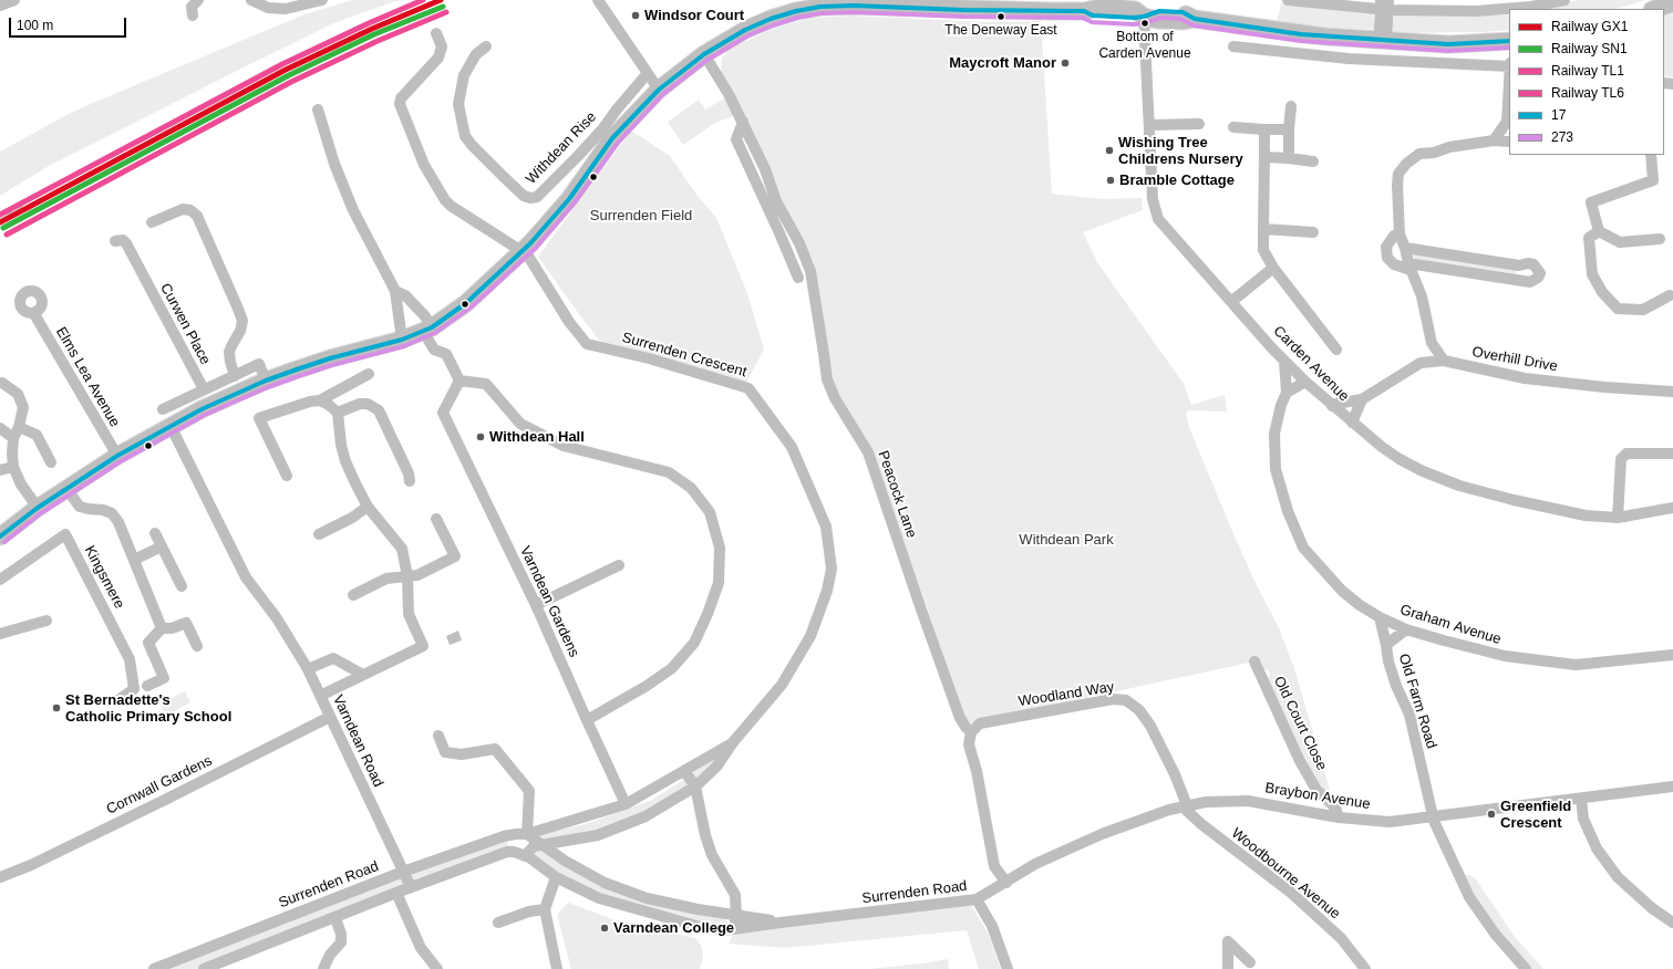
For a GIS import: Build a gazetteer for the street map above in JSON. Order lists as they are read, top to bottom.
{
  "streets": {
    "street": [
      "Withdean Rise",
      "Curwen Place",
      "Surrenden Crescent",
      "Overhill Drive",
      "Carden Avenue",
      "Elms Lea Avenue",
      "Peacock Lane",
      "Kingsmere",
      "Varndean Gardens",
      "Graham Avenue",
      "Woodland Way",
      "Old Farm Road",
      "Old Court Close",
      "Varndean Road",
      "Cornwall Gardens",
      "Braybon Avenue",
      "Woodbourne Avenue",
      "Surrenden Road"
    ]
  },
  "crossings": [
    ["Surrenden Crescent", "Varndean Gardens"],
    ["Surrenden Crescent", "Surrenden Road"],
    ["Overhill Drive", "Carden Avenue"],
    ["Carden Avenue", "Graham Avenue"],
    ["Peacock Lane", "Woodland Way"],
    ["Graham Avenue", "Old Farm Road"],
    ["Woodland Way", "Braybon Avenue"],
    ["Woodland Way", "Woodbourne Avenue"],
    ["Old Farm Road", "Braybon Avenue"],
    ["Old Court Close", "Braybon Avenue"],
    ["Varndean Road", "Cornwall Gardens"],
    ["Varndean Road", "Surrenden Road"],
    ["Braybon Avenue", "Woodbourne Avenue"],
    ["Braybon Avenue", "Surrenden Road"]
  ],
  "parks": ["Surrenden Field", "Withdean Park"],
  "places": [
    "Windsor Court",
    "The Deneway East",
    "Bottom of Carden Avenue",
    "Maycroft Manor",
    "Wishing Tree Childrens Nursery",
    "Bramble Cottage",
    "Withdean Hall",
    "St Bernadette's Catholic Primary School",
    "Greenfield Crescent",
    "Varndean College"
  ],
  "lines": [
    "rail line GX1",
    "rail line TL1",
    "transit line 17",
    "rail line SN1",
    "rail line TL6",
    "transit line 273"
  ],
  "legend": [
    "Railway GX1",
    "Railway SN1",
    "Railway TL1",
    "Railway TL6",
    "17",
    "273"
  ],
  "scale_bar": "100 m"
}
